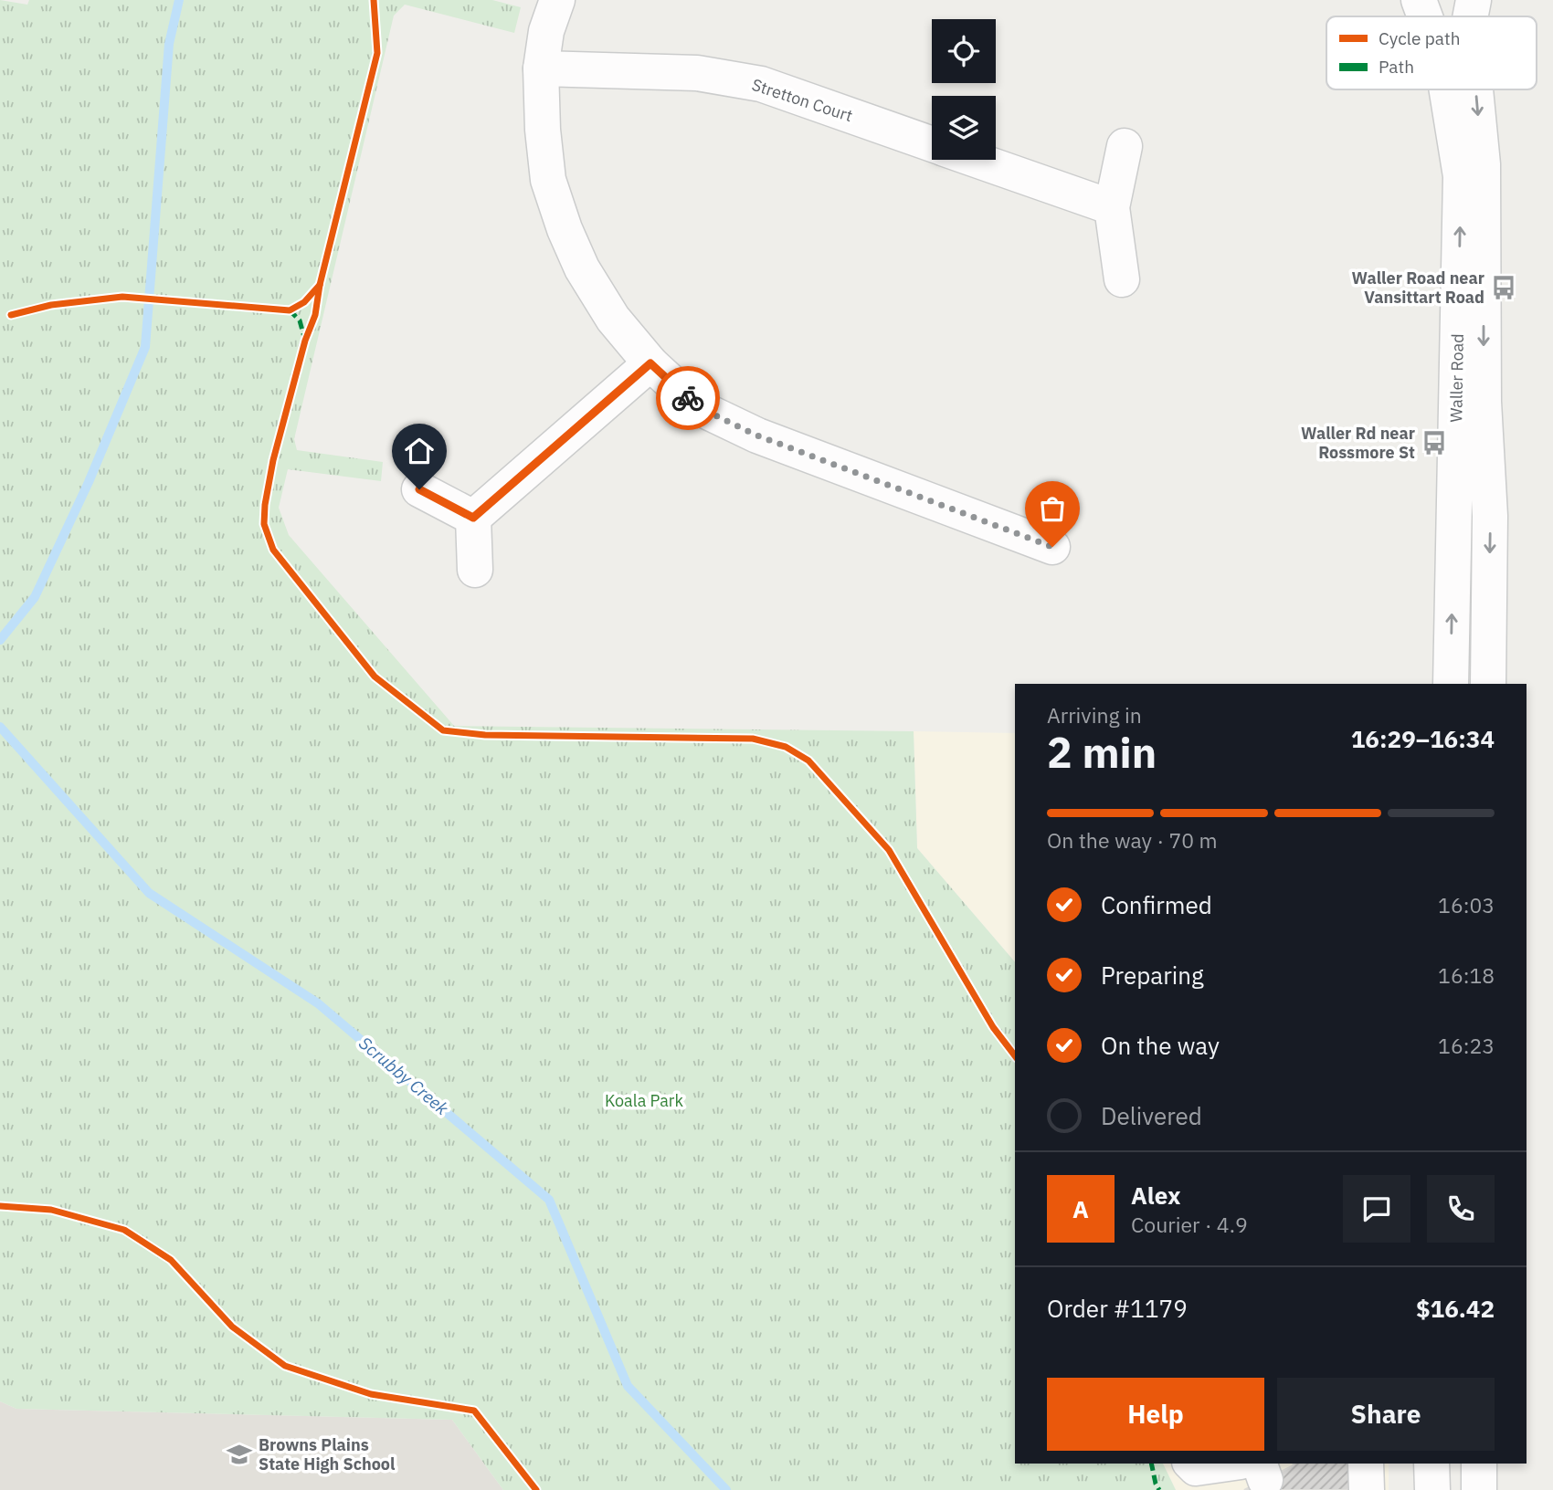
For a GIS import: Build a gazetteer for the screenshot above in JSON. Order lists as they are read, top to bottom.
{
  "streets": {
    "street": ["Stretton Court", "Waller Road"]
  },
  "water": ["Scrubby Creek"],
  "parks": ["Koala Park"],
  "places": {
    "bus stop": ["Waller Road near Vansittart Road", "Waller Rd near Rossmore St"],
    "school or university": ["Browns Plains State High School"]
  },
  "legend": ["Cycle path", "Path"],
  "page": {
    "heading": ["2 min", "Arriving in", "16:29–16:34"],
    "panel": [
      "Alex",
      "Courier · 4.9",
      "Order #1179",
      "$16.42"
    ],
    "bar": "On the way · 70 m",
    "list": [
      ["Confirmed", "16:03"],
      ["Preparing", "16:18"],
      ["On the way", "16:23"],
      "Delivered"
    ],
    "round": "A",
    "buttons": ["Help", "Share"]
  }
}
